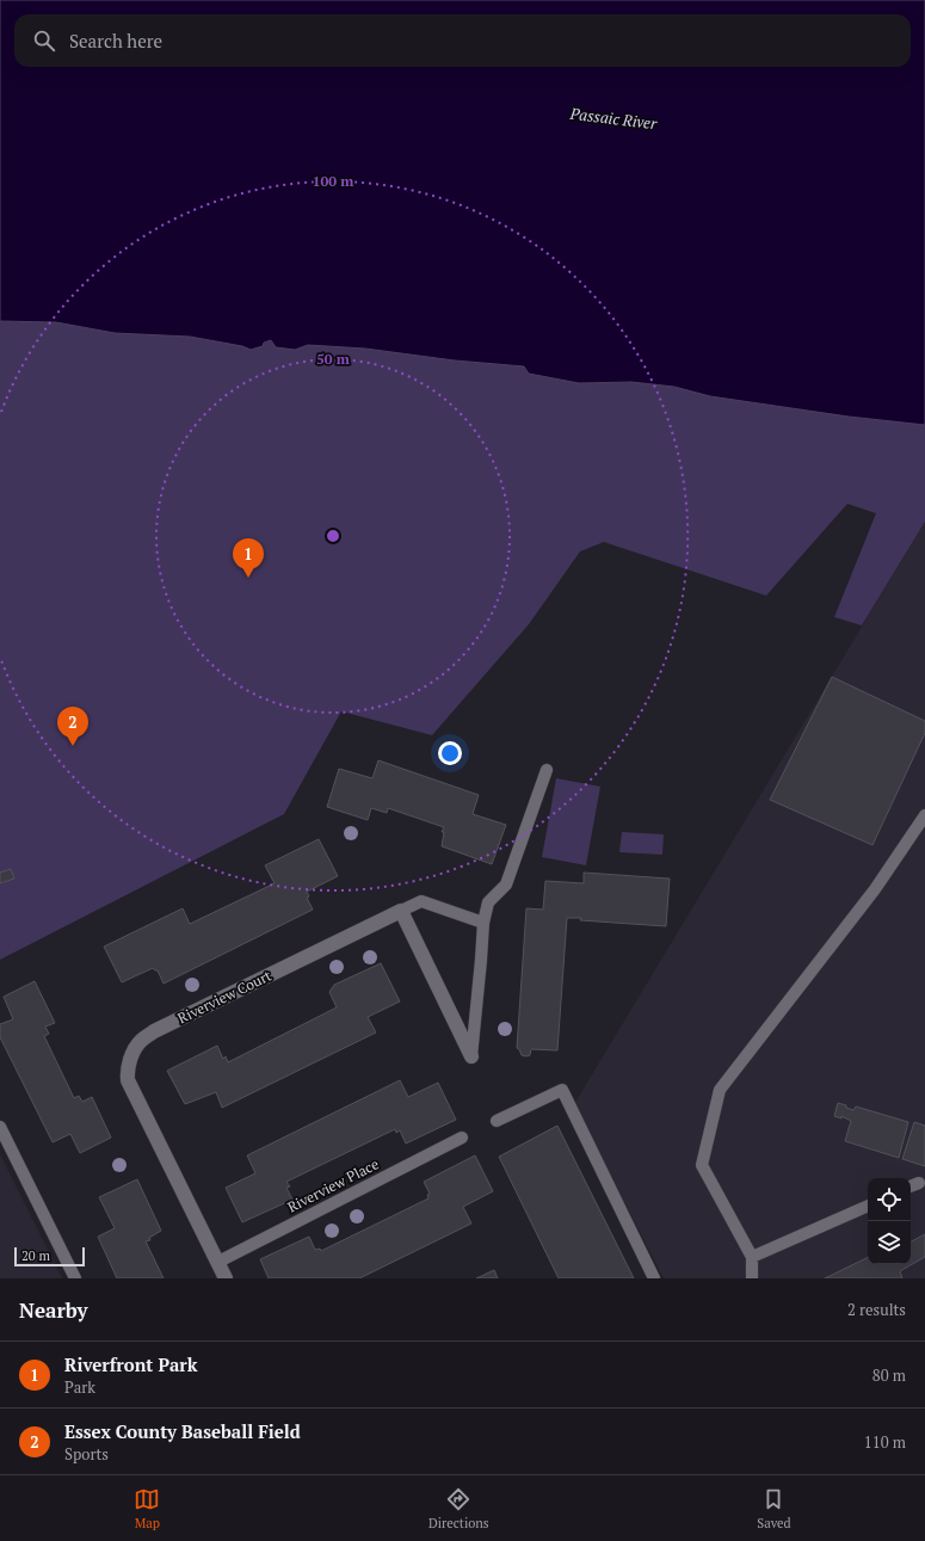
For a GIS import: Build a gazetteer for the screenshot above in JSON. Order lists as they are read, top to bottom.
{
  "streets": {
    "street": ["Riverview Court"],
    "lane": ["Riverview Place"]
  },
  "crossings": [
    ["Riverview Court", "Riverview Place"]
  ],
  "water": ["Passaic River"],
  "scale_bar": "20 m",
  "page": {
    "search": "Search here",
    "pins": ["1", "2"],
    "scale": "20 m",
    "heading": ["Nearby", "2 results"],
    "list": [
      {
        "mark": "1",
        "name": "Riverfront Park",
        "note": "Park",
        "value": "80 m"
      },
      {
        "mark": "2",
        "name": "Essex County Baseball Field",
        "note": "Sports",
        "value": "110 m"
      }
    ],
    "nav": ["Map", "Directions", "Saved"]
  },
  "rings": ["100 m", "50 m"]
}
